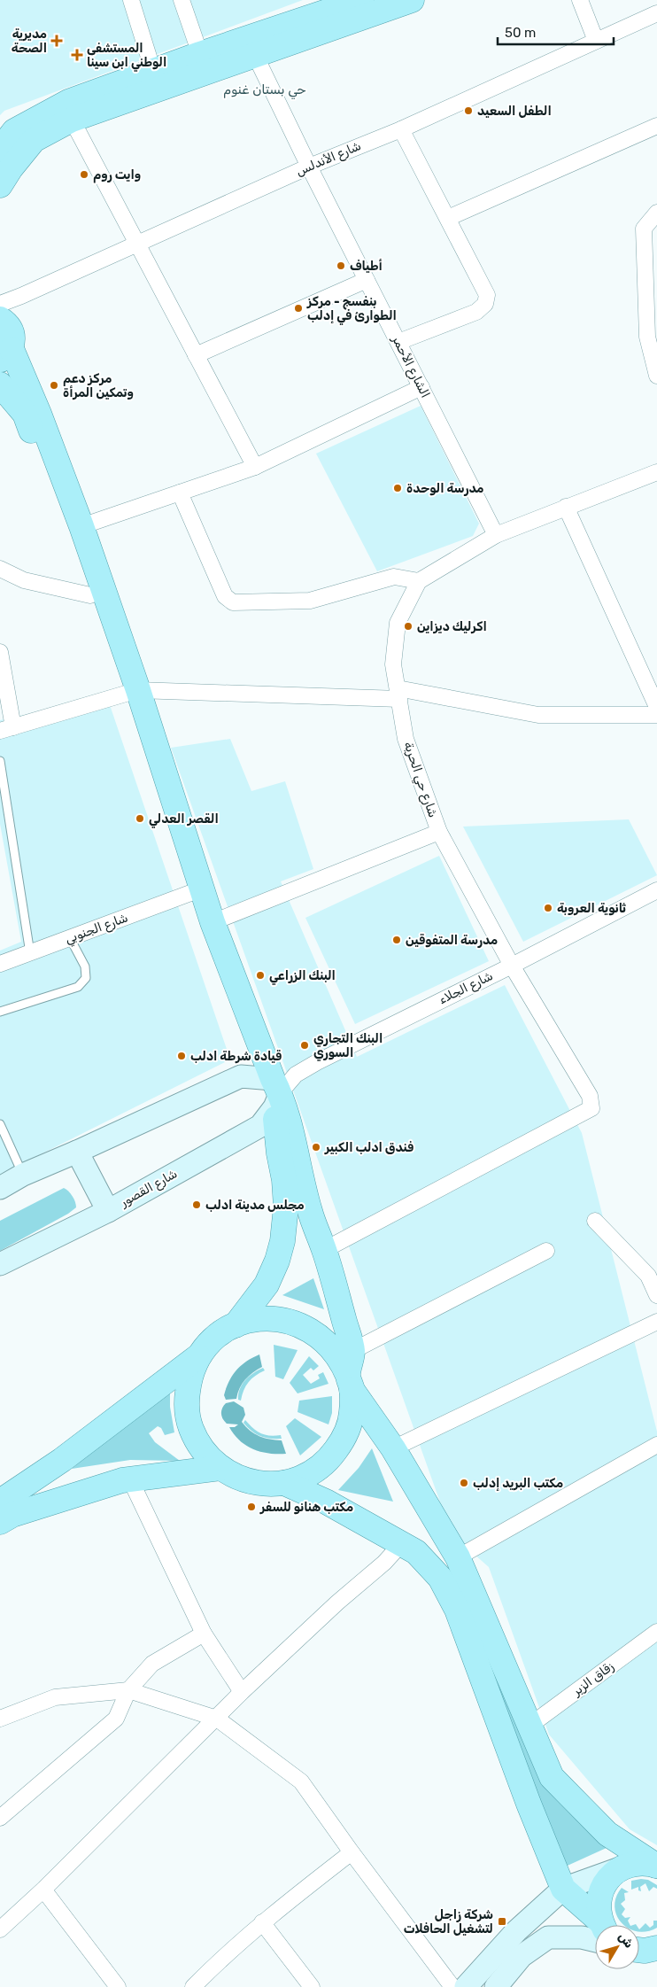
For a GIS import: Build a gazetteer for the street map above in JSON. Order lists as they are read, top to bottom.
{
  "streets": {
    "street": [
      "شارع الأندلس",
      "الشارع الأحمر",
      "شارع حي الحرية",
      "شارع الجنوبي",
      "شارع الجلاء",
      "شارع القصور",
      "زقاق الزير"
    ]
  },
  "crossings": [
    ["شارع الأندلس", "الشارع الأحمر"],
    ["شارع حي الحرية", "شارع الجلاء"],
    ["شارع الجلاء", "شارع القصور"]
  ],
  "districts": ["حي بستان غنوم"],
  "places": {
    "health": ["مديرية الصحة", "المستشفى الوطني ابن سينا"],
    "other": [
      "الطفل السعيد",
      "وايت روم",
      "أطياف",
      "بنفسج - مركز الطوارئ في إدلب",
      "مركز دعم وتمكين المرأة",
      "مدرسة الوحدة",
      "اكرليك ديزاين",
      "القصر العدلي",
      "ثانوية العروبة",
      "مدرسة المتفوقين",
      "البنك الزراعي",
      "البنك التجاري السوري",
      "قيادة شرطة ادلب",
      "فندق ادلب الكبير",
      "مجلس مدينة ادلب",
      "مكتب البريد إدلب",
      "مكتب هنانو للسفر"
    ],
    "transit": ["شركة زاجل لتشغيل الحافلات"]
  },
  "scale_bar": "50 m",
  "north": "top right"
}
